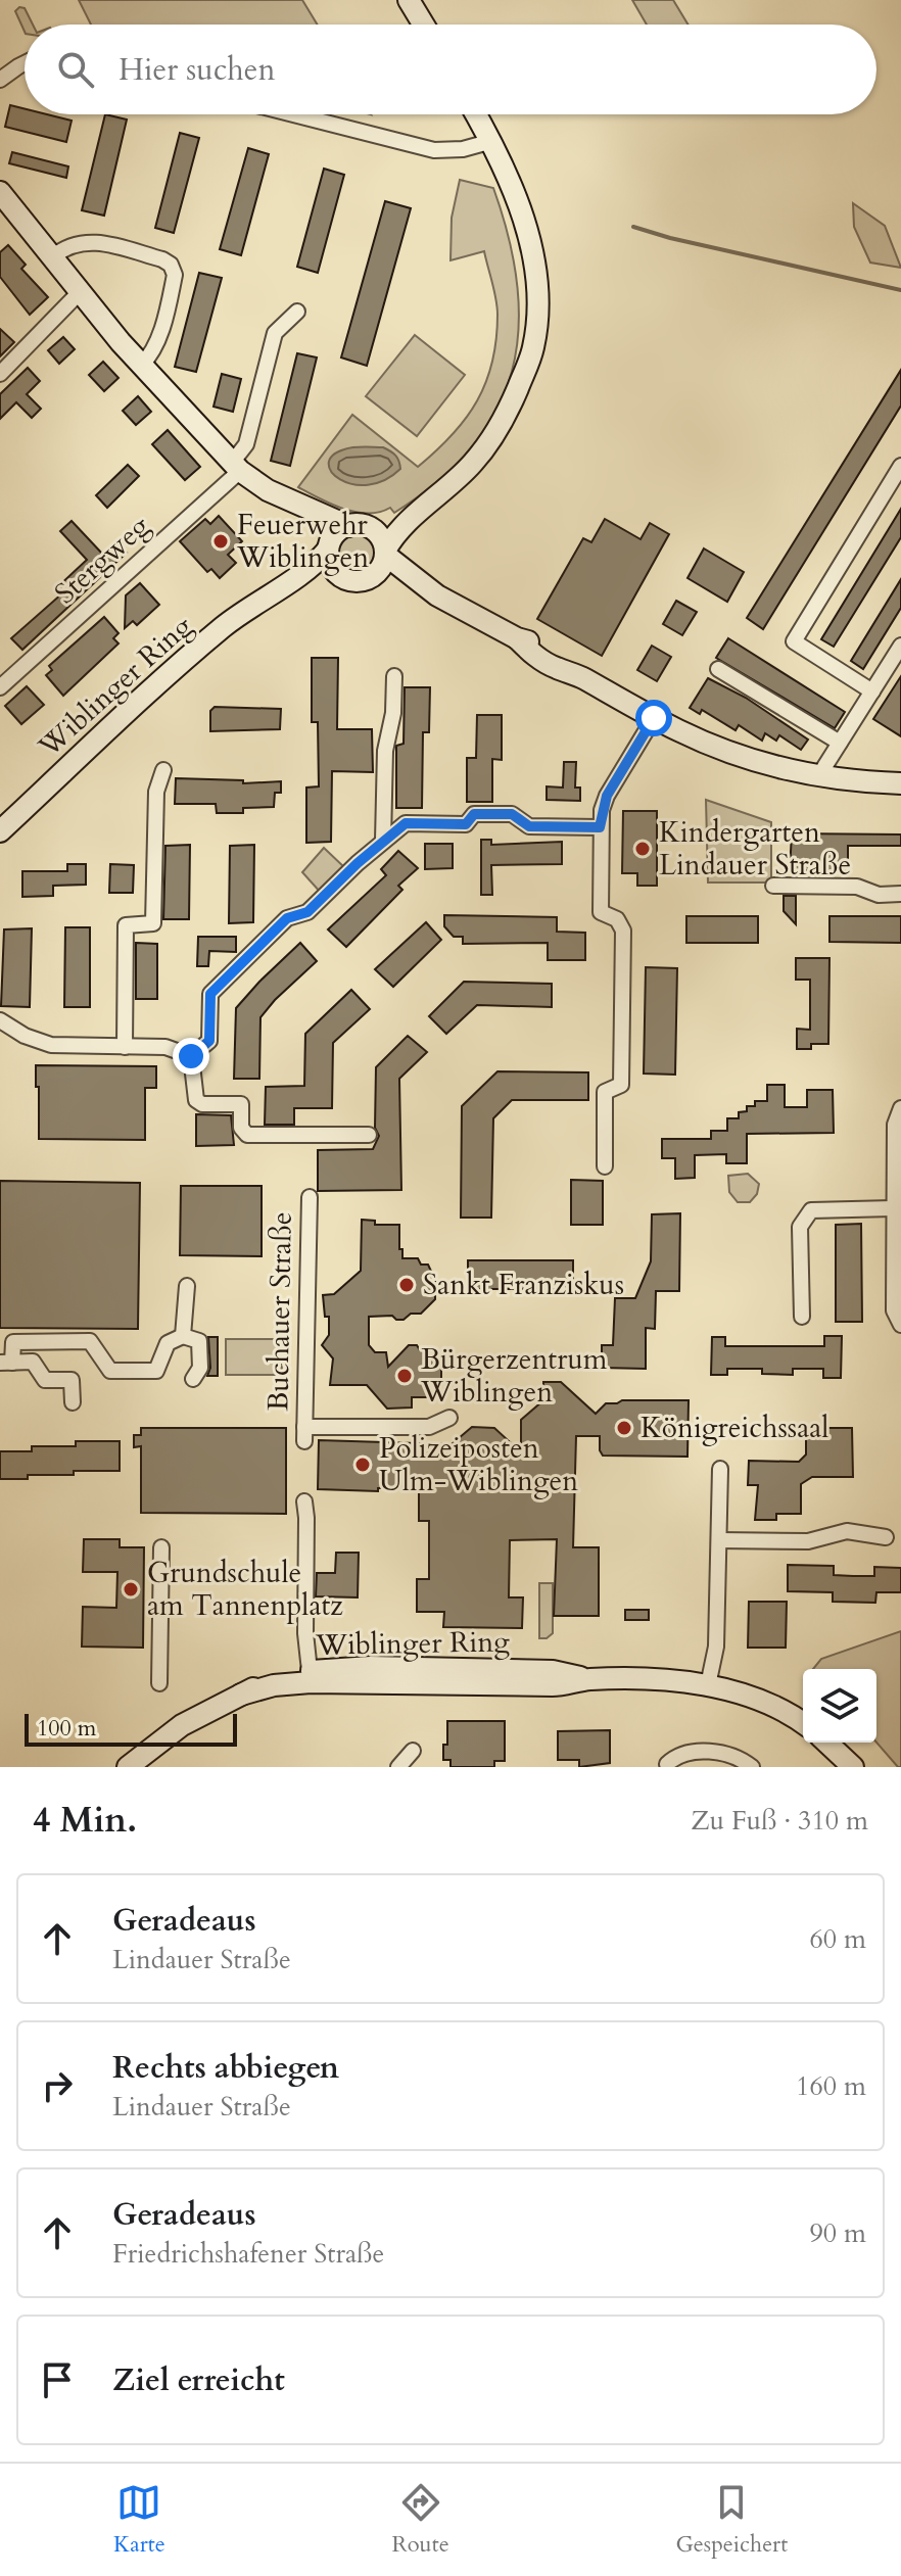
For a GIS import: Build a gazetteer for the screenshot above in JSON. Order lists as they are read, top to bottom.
{
  "streets": {
    "street": ["Stergweg", "Wiblinger Ring", "Buchauer Straße"]
  },
  "places": [
    "Feuerwehr Wiblingen",
    "Kindergarten Lindauer Straße",
    "Sankt Franziskus",
    "Bürgerzentrum Wiblingen",
    "Königreichssaal",
    "Polizeiposten Ulm-Wiblingen",
    "Grundschule am Tannenplatz"
  ],
  "scale_bar": "100 m",
  "page": {
    "search": "Hier suchen",
    "scale": "100 m",
    "heading": ["4 Min.", "Zu Fuß · 310 m"],
    "list": [
      ["Geradeaus", "Lindauer Straße", "60 m"],
      ["Rechts abbiegen", "Lindauer Straße", "160 m"],
      ["Geradeaus", "Friedrichshafener Straße", "90 m"],
      "Ziel erreicht"
    ],
    "nav": ["Karte", "Route", "Gespeichert"]
  }
}
